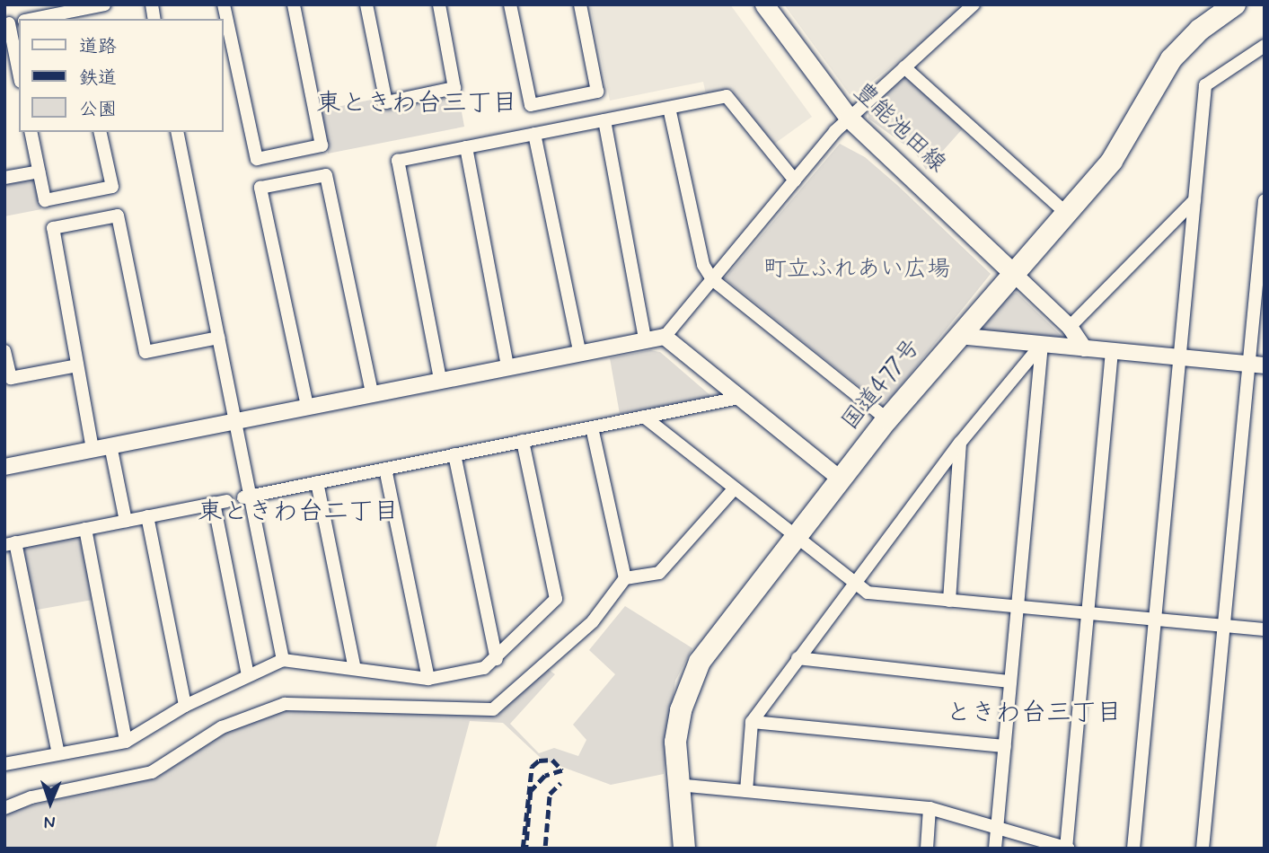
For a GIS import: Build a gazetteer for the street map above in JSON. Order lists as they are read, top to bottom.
{
  "streets": {
    "highway": ["国道477号"],
    "main road": ["豊能池田線"]
  },
  "crossings": [
    ["豊能池田線", "国道477号"]
  ],
  "districts": ["東ときわ台三丁目", "東ときわ台二丁目", "ときわ台三丁目"],
  "parks": ["町立ふれあい広場"],
  "legend": ["道路", "鉄道", "公園"],
  "north": "bottom"
}
